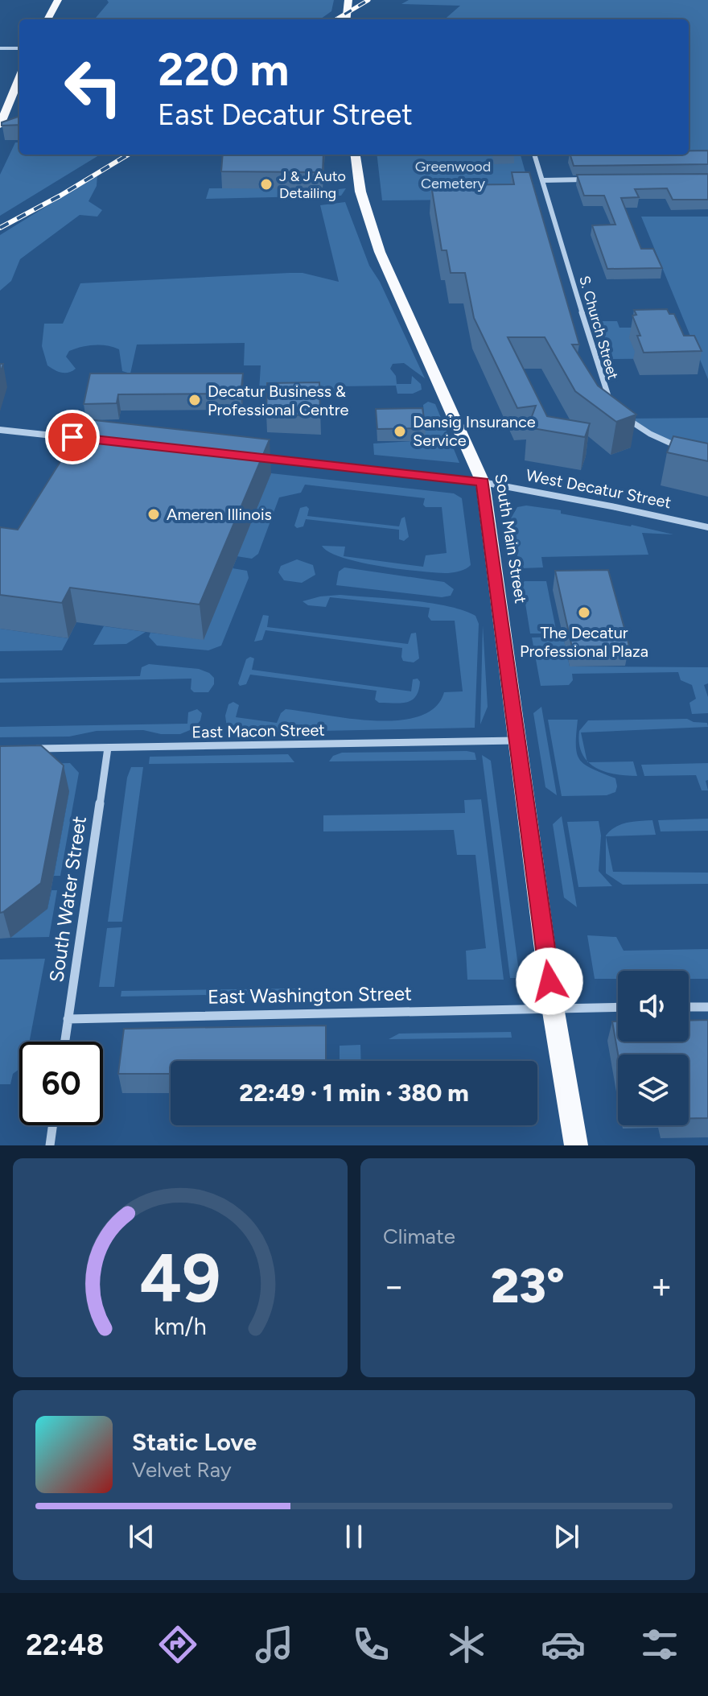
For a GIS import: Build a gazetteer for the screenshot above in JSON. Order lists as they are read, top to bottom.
{
  "streets": {
    "main road": ["South Main Street"],
    "street": [
      "S. Church Street",
      "West Decatur Street",
      "East Macon Street",
      "South Water Street",
      "East Washington Street"
    ]
  },
  "crossings": [
    ["West Decatur Street", "South Main Street"],
    ["South Main Street", "East Macon Street"],
    ["South Main Street", "East Washington Street"],
    ["East Macon Street", "South Water Street"],
    ["South Water Street", "East Washington Street"]
  ],
  "parks": ["Greenwood Cemetery"],
  "places": [
    "J & J Auto Detailing",
    "Decatur Business & Professional Centre",
    "Dansig Insurance Service",
    "Ameren Illinois",
    "The Decatur Professional Plaza"
  ],
  "page": {
    "turn": ["220 m", "East Decatur Street"],
    "limit": "60",
    "trip": "22:49 · 1 min · 380 m",
    "tile": "Climate",
    "heat": ["−", "23°", "+"],
    "song": ["Static Love", "Velvet Ray"],
    "tabs": "22:48",
    "gauge": ["49", "km/h"]
  }
}
